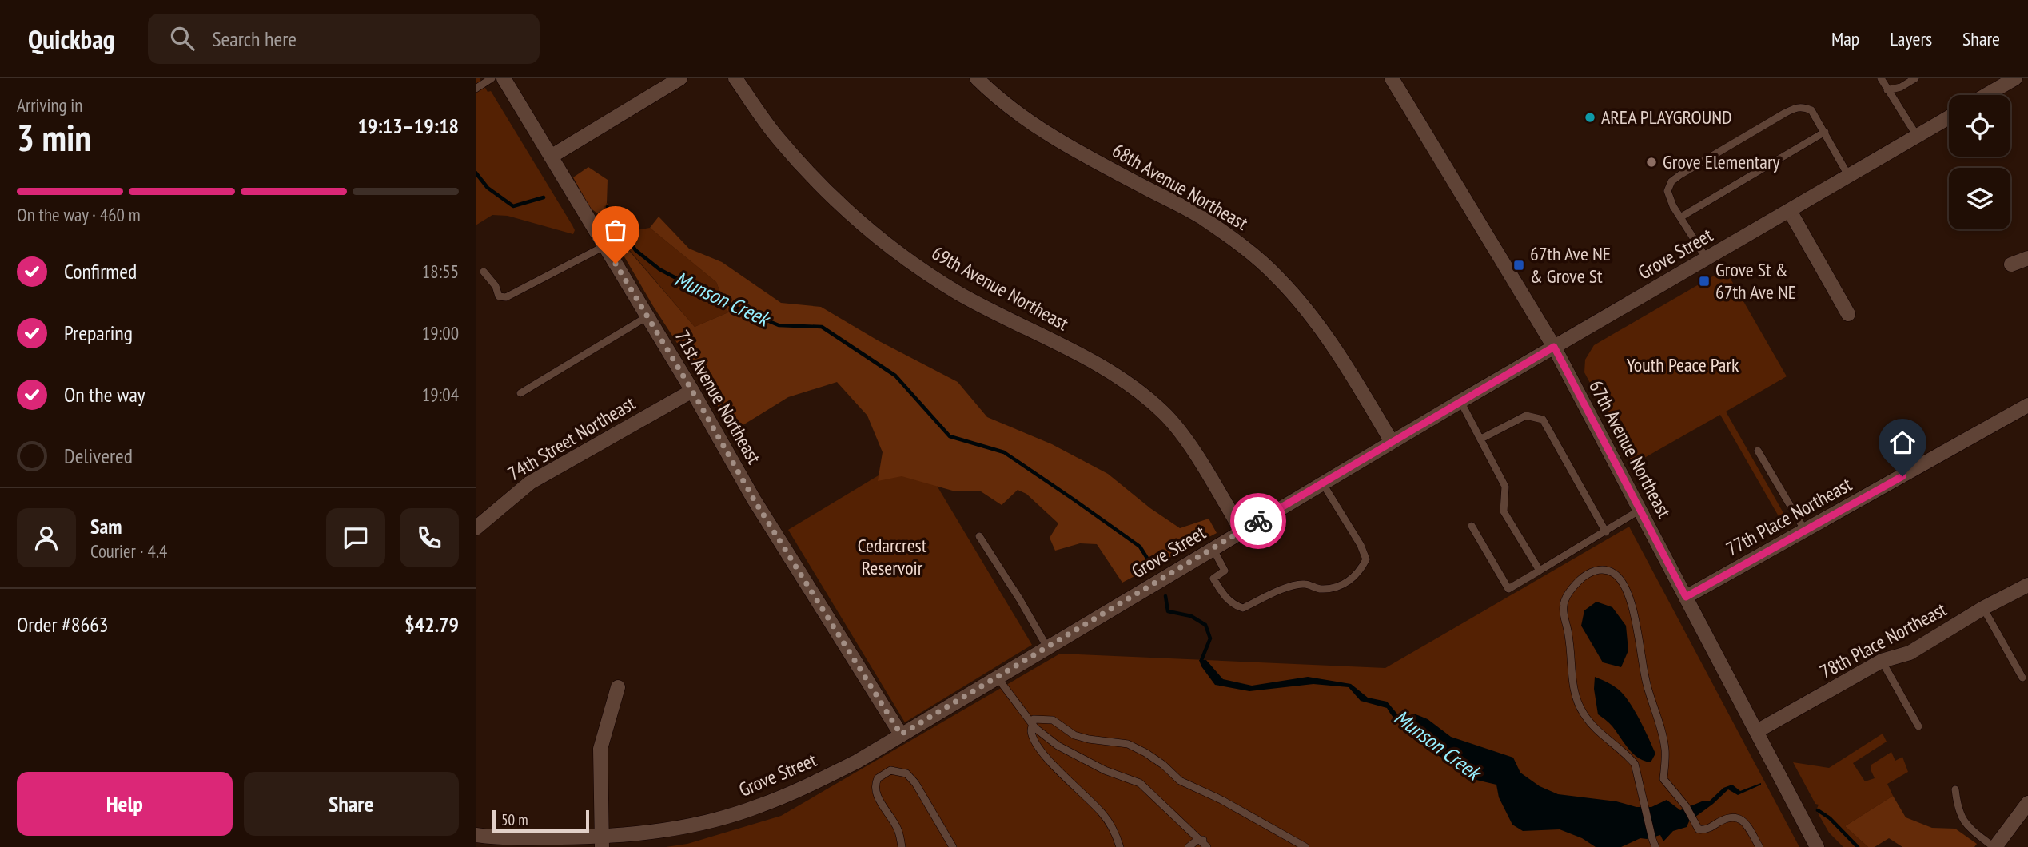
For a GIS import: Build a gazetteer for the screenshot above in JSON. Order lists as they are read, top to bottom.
{
  "streets": {
    "street": [
      "68th Avenue Northeast",
      "Grove Street",
      "69th Avenue Northeast",
      "71st Avenue Northeast",
      "74th Street Northeast",
      "67th Avenue Northeast",
      "77th Place Northeast",
      "78th Place Northeast"
    ]
  },
  "crossings": [
    ["68th Avenue Northeast", "Grove Street"],
    ["Grove Street", "69th Avenue Northeast"],
    ["Grove Street", "71st Avenue Northeast"],
    ["Grove Street", "67th Avenue Northeast"],
    ["71st Avenue Northeast", "74th Street Northeast"],
    ["67th Avenue Northeast", "77th Place Northeast"],
    ["67th Avenue Northeast", "78th Place Northeast"]
  ],
  "water": ["Munson Creek"],
  "parks": ["Youth Peace Park", "Cedarcrest Reservoir"],
  "places": {
    "other": ["AREA PLAYGROUND", "Grove Elementary"],
    "transit": ["67th Ave NE & Grove St", "Grove St & 67th Ave NE"]
  },
  "scale_bar": "50 m",
  "page": {
    "header": "Quickbag",
    "search": "Search here",
    "nav": ["Map", "Layers", "Share"],
    "heading": ["3 min", "Arriving in", "19:13–19:18"],
    "panel": [
      "Sam",
      "Courier · 4.4",
      "Order #8663",
      "$42.79"
    ],
    "bar": "On the way · 460 m",
    "list": [
      ["Confirmed", "18:55"],
      ["Preparing", "19:00"],
      ["On the way", "19:04"],
      "Delivered"
    ],
    "buttons": ["Help", "Share"],
    "scale": "50 m"
  }
}
